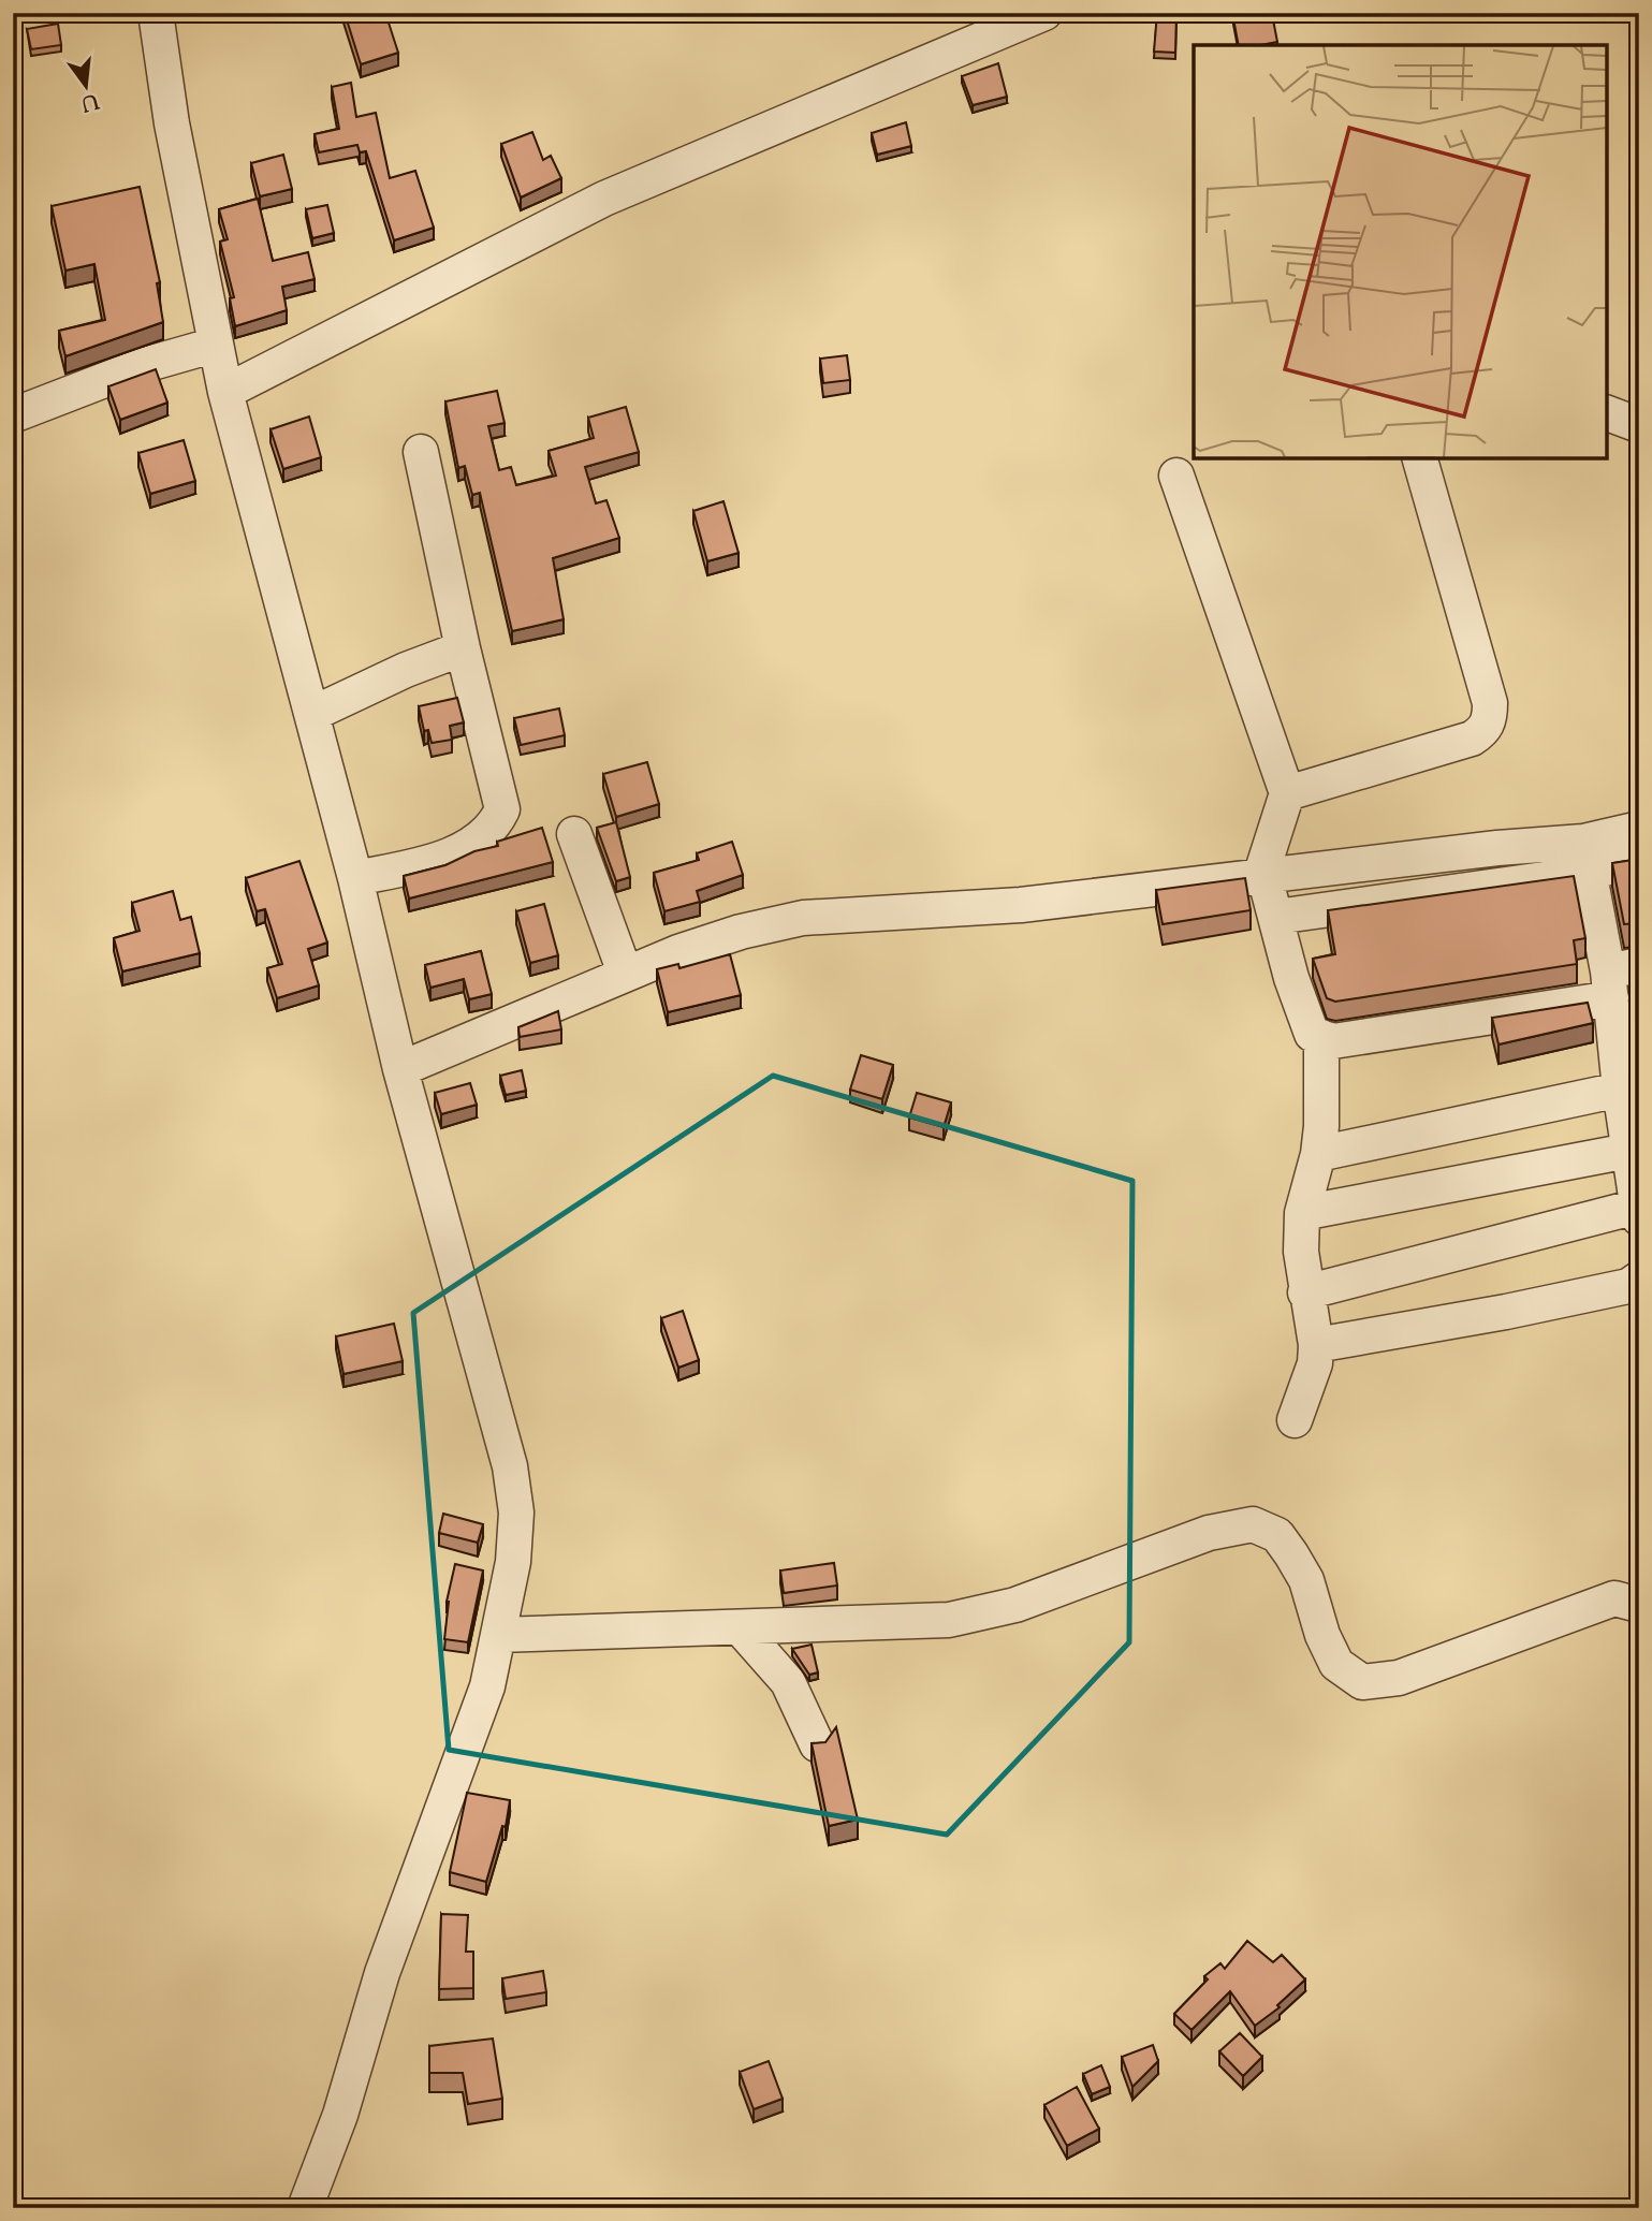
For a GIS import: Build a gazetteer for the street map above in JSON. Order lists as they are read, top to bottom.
{
  "north": "bottom"
}
